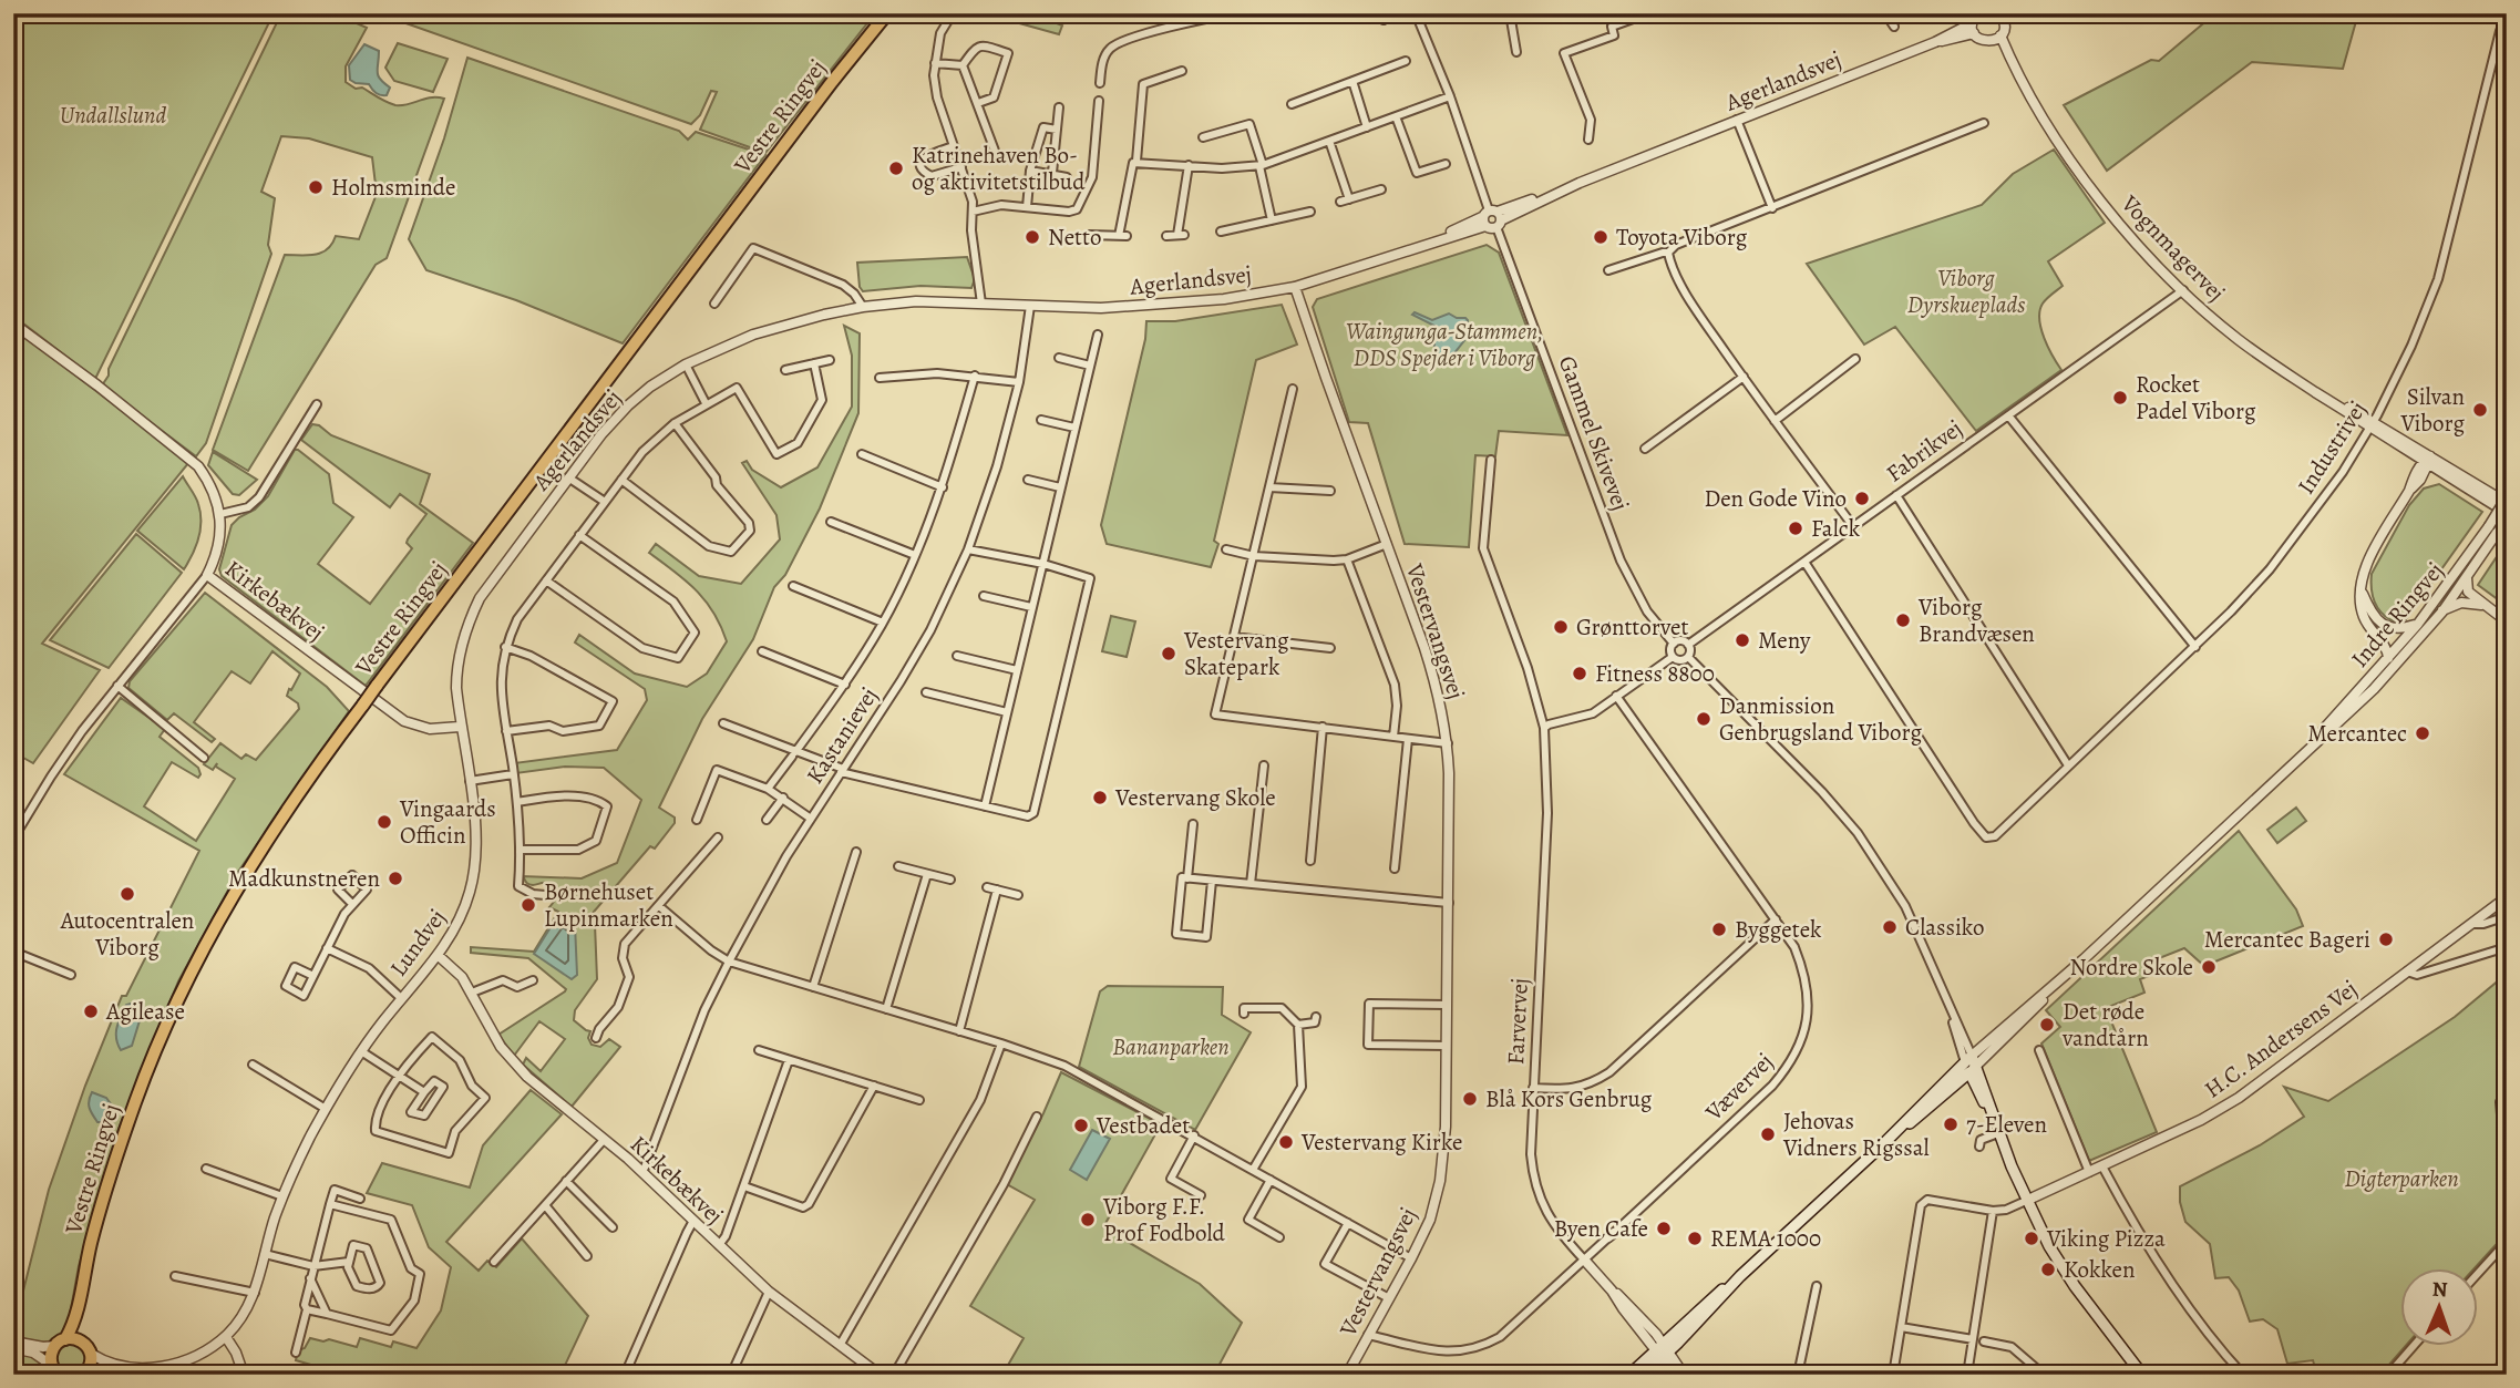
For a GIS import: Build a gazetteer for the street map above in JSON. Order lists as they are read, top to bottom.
{
  "streets": {
    "main road": ["Vestre Ringvej", "Indre Ringvej"],
    "street": [
      "Agerlandsvej",
      "Vognmagervej",
      "Gammel Skivevej",
      "Industrivej",
      "Fabrikvej",
      "Kirkebækvej",
      "Vestervangsvej",
      "Kastanievej",
      "Lundvej",
      "Farvervej",
      "H.C. Andersens Vej",
      "Vævervej"
    ]
  },
  "crossings": [
    ["Agerlandsvej", "Gammel Skivevej"],
    ["Agerlandsvej", "Kirkebækvej"],
    ["Agerlandsvej", "Vestervangsvej"],
    ["Agerlandsvej", "Kastanievej"],
    ["Agerlandsvej", "Lundvej"],
    ["Vognmagervej", "Industrivej"],
    ["Vognmagervej", "Fabrikvej"],
    ["Vognmagervej", "Indre Ringvej"],
    ["Gammel Skivevej", "Fabrikvej"],
    ["Industrivej", "Fabrikvej"],
    ["Kirkebækvej", "Kastanievej"],
    ["Kirkebækvej", "Lundvej"],
    ["Indre Ringvej", "Farvervej"],
    ["Vestervangsvej", "Vævervej"],
    ["Farvervej", "Vævervej"]
  ],
  "parks": [
    "Undallslund",
    "Viborg Dyrskueplads",
    "Waingunga-Stammen, DDS Spejder i Viborg",
    "Bananparken",
    "Digterparken"
  ],
  "places": [
    "Katrinehaven Bo- og aktivitetstilbud",
    "Holmsminde",
    "Netto",
    "Toyota Viborg",
    "Rocket Padel Viborg",
    "Silvan Viborg",
    "Den Gode Vino",
    "Falck",
    "Viborg Brandvæsen",
    "Grønttorvet",
    "Meny",
    "Vestervang Skatepark",
    "Fitness 8800",
    "Danmission Genbrugsland Viborg",
    "Mercantec",
    "Vestervang Skole",
    "Vingaards Officin",
    "Madkunstneren",
    "Autocentralen Viborg",
    "Børnehuset Lupinmarken",
    "Classiko",
    "Byggetek",
    "Mercantec Bageri",
    "Nordre Skole",
    "Agilease",
    "Det røde vandtårn",
    "Blå Kors Genbrug",
    "7-Eleven",
    "Vestbadet",
    "Jehovas Vidners Rigssal",
    "Vestervang Kirke",
    "Viborg F.F. Prof Fodbold",
    "Byen Cafe",
    "REMA 1000",
    "Viking Pizza",
    "Kokken"
  ],
  "north": "top"
}
